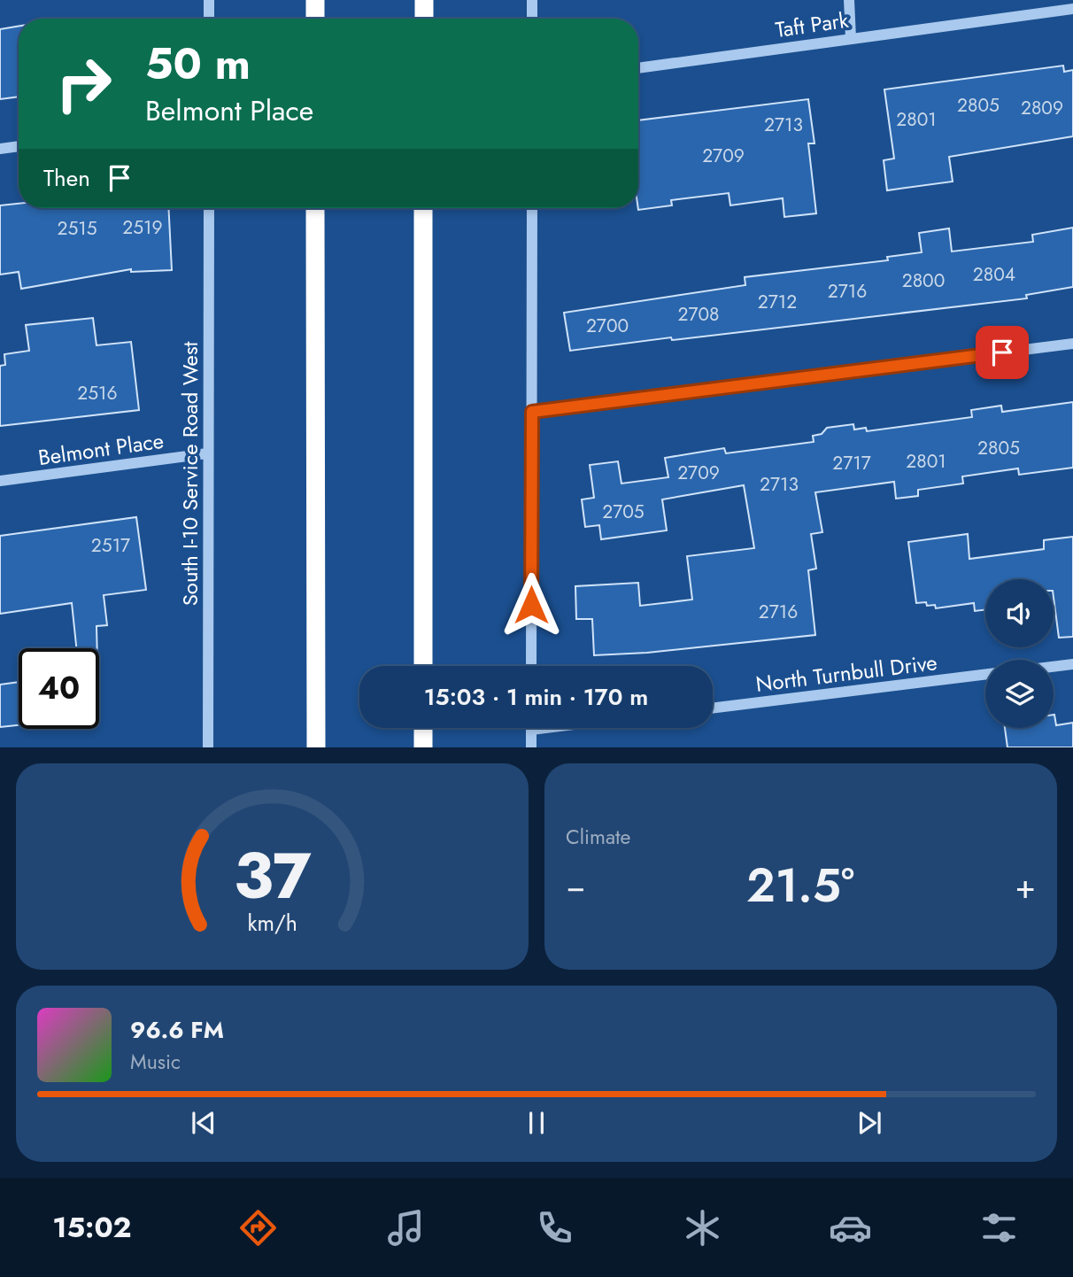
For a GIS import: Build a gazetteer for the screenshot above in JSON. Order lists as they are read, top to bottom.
{
  "streets": {
    "street": [
      "Taft Park",
      "Belmont Place",
      "South I-10 Service Road West",
      "North Turnbull Drive"
    ]
  },
  "crossings": [
    ["Belmont Place", "South I-10 Service Road West"]
  ],
  "house_numbers": [
    "2805",
    "2809",
    "2801",
    "2713",
    "2709",
    "2519",
    "2515",
    "2804",
    "2800",
    "2716",
    "2712",
    "2708",
    "2700",
    "2516",
    "2805",
    "2801",
    "2717",
    "2709",
    "2713",
    "2705",
    "2517",
    "2716"
  ],
  "page": {
    "turn": ["50 m", "Belmont Place"],
    "then": "Then",
    "limit": "40",
    "trip": "15:03 · 1 min · 170 m",
    "tile": "Climate",
    "heat": ["−", "21.5°", "+"],
    "song": ["96.6 FM", "Music"],
    "tabs": "15:02",
    "gauge": ["37", "km/h"]
  }
}
